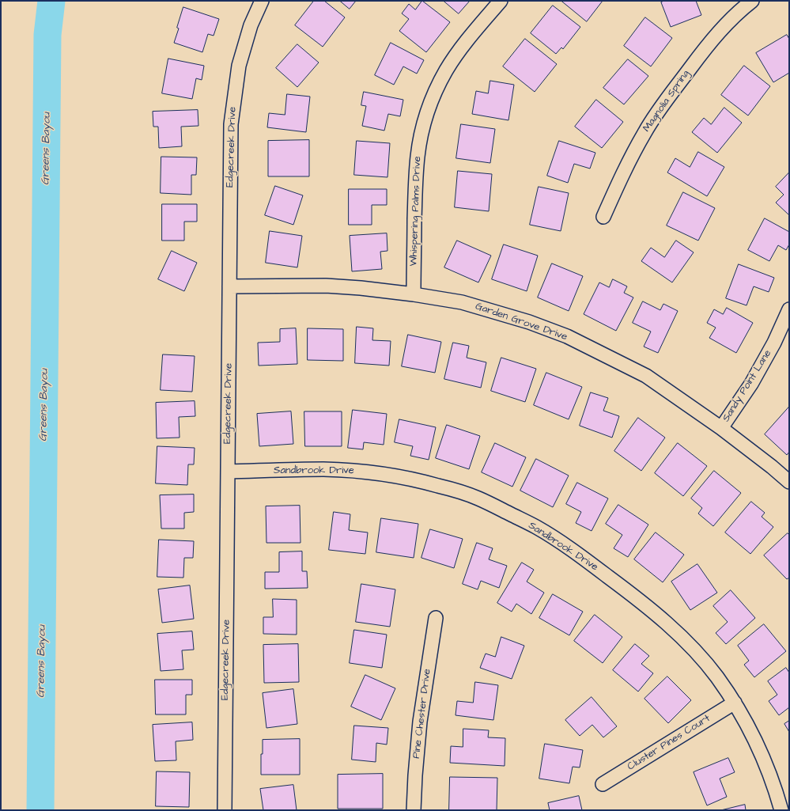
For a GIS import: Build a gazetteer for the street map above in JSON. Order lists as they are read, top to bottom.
{
  "streets": {
    "street": [
      "Magnolia Spring",
      "Edgecreek Drive",
      "Whispering Palms Drive",
      "Garden Grove Drive",
      "Sandy Point Lane",
      "Sandbrook Drive",
      "Pine Chester Drive",
      "Cluster Pines Court"
    ]
  },
  "crossings": [
    ["Edgecreek Drive", "Garden Grove Drive"],
    ["Edgecreek Drive", "Sandbrook Drive"],
    ["Whispering Palms Drive", "Garden Grove Drive"],
    ["Garden Grove Drive", "Sandy Point Lane"],
    ["Sandbrook Drive", "Cluster Pines Court"]
  ],
  "water": ["Greens Bayou"]
}
